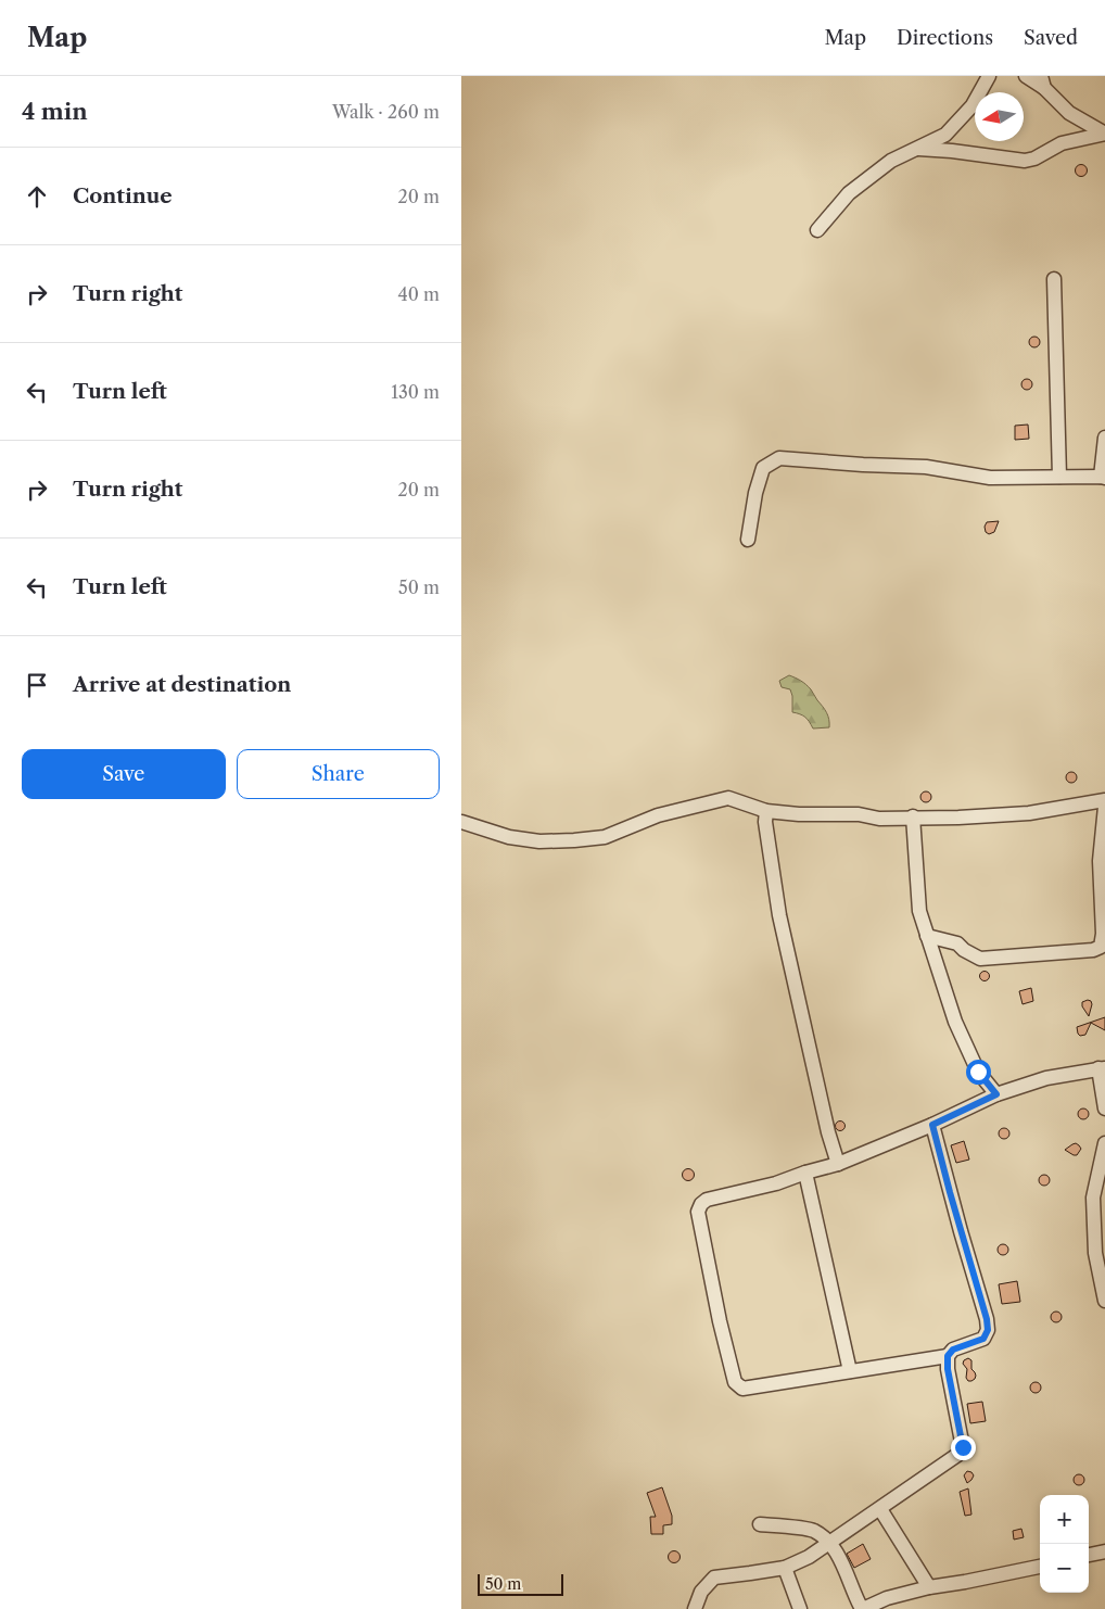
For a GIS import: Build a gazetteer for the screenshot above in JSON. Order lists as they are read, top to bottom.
{
  "scale_bar": "50 m",
  "north": "left",
  "page": {
    "header": "Map",
    "nav": ["Map", "Directions", "Saved"],
    "heading": ["4 min", "Walk · 260 m"],
    "list": [
      ["Continue", "20 m"],
      ["Turn right", "40 m"],
      ["Turn left", "130 m"],
      ["Turn right", "20 m"],
      ["Turn left", "50 m"],
      "Arrive at destination"
    ],
    "buttons": ["Save", "Share"],
    "map_buttons": ["+", "−"],
    "scale": "50 m"
  }
}
